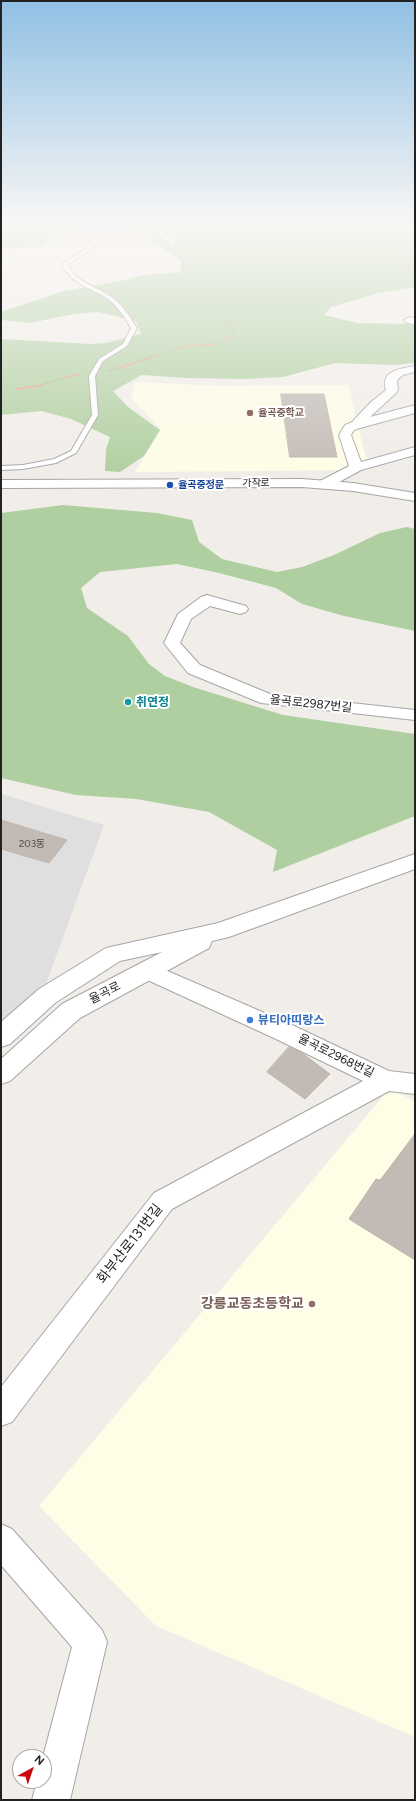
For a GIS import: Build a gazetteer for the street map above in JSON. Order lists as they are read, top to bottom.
{
  "streets": {
    "street": [
      "가작로",
      "율곡로2987번길",
      "율곡로",
      "율곡로2968번길",
      "화부산로131번길"
    ]
  },
  "crossings": [
    ["율곡로", "율곡로2968번길"],
    ["율곡로2968번길", "화부산로131번길"]
  ],
  "places": [
    "율곡중학교",
    "율곡중정문",
    "취연정",
    "뷰티아띠랑스",
    "강릉교동초등학교"
  ],
  "house_numbers": ["203동"],
  "north": "top right"
}
